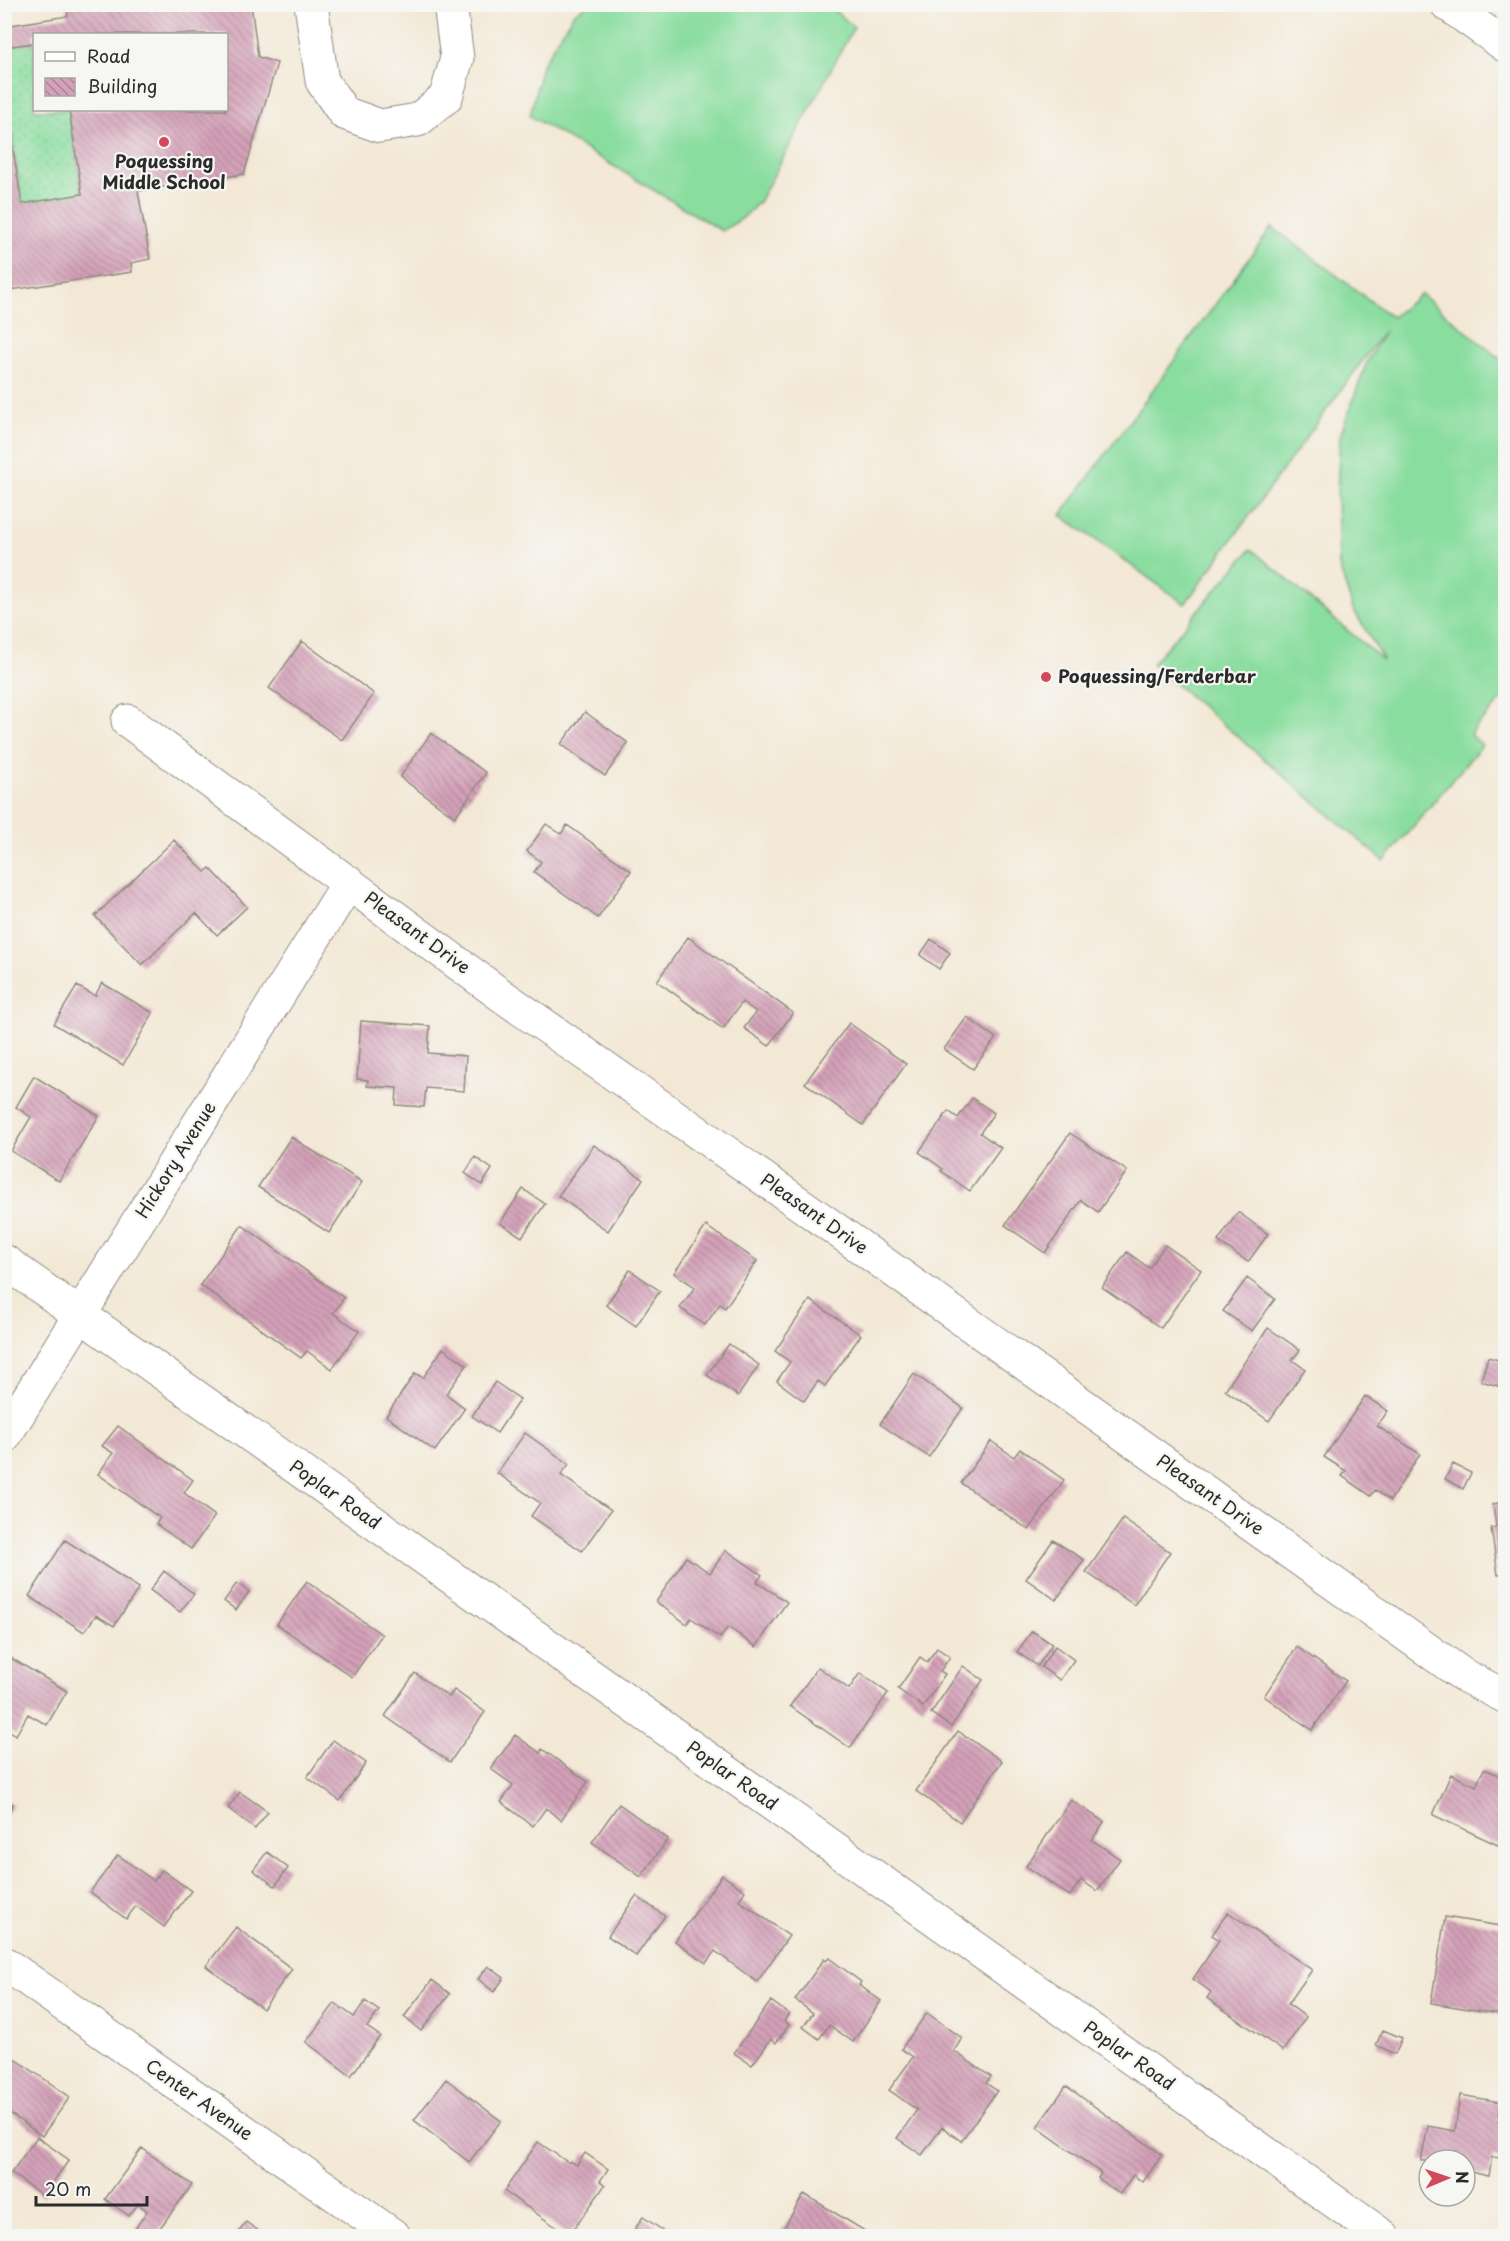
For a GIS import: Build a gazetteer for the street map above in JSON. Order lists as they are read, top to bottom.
{
  "streets": {
    "street": [
      "Pleasant Drive",
      "Hickory Avenue",
      "Poplar Road",
      "Center Avenue"
    ]
  },
  "crossings": [
    ["Pleasant Drive", "Hickory Avenue"],
    ["Hickory Avenue", "Poplar Road"]
  ],
  "places": ["Poquessing Middle School", "Poquessing/Ferderbar"],
  "legend": ["Road", "Building"],
  "scale_bar": "20 m",
  "north": "right"
}
